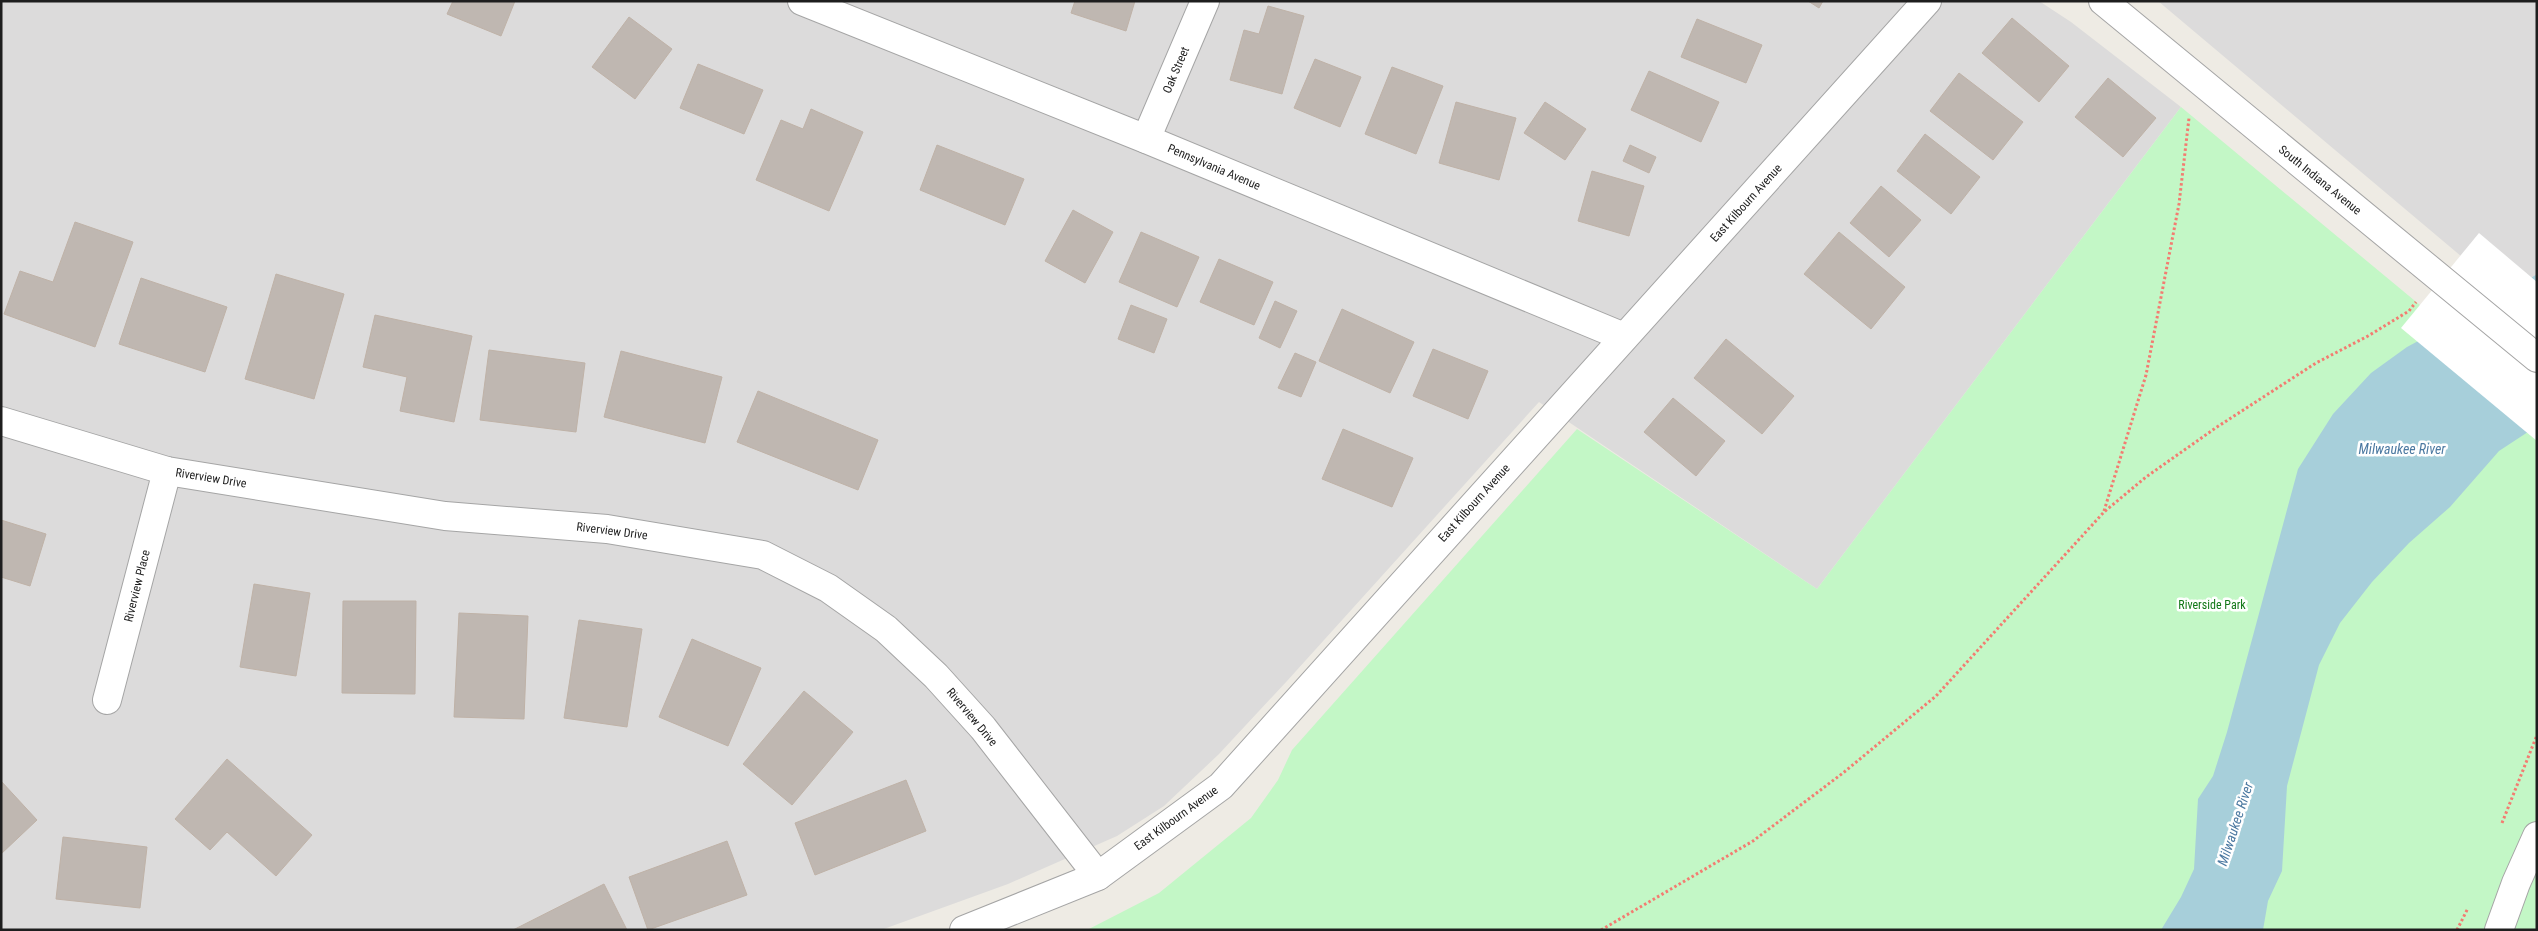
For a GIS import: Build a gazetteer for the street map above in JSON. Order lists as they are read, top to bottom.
{
  "streets": {
    "street": [
      "Oak Street",
      "Pennsylvania Avenue",
      "South Indiana Avenue",
      "East Kilbourn Avenue",
      "Riverview Drive",
      "Riverview Place"
    ]
  },
  "crossings": [
    ["Oak Street", "Pennsylvania Avenue"],
    ["Pennsylvania Avenue", "East Kilbourn Avenue"],
    ["East Kilbourn Avenue", "Riverview Drive"],
    ["Riverview Drive", "Riverview Place"]
  ],
  "water": ["Milwaukee River"],
  "parks": ["Riverside Park"]
}
